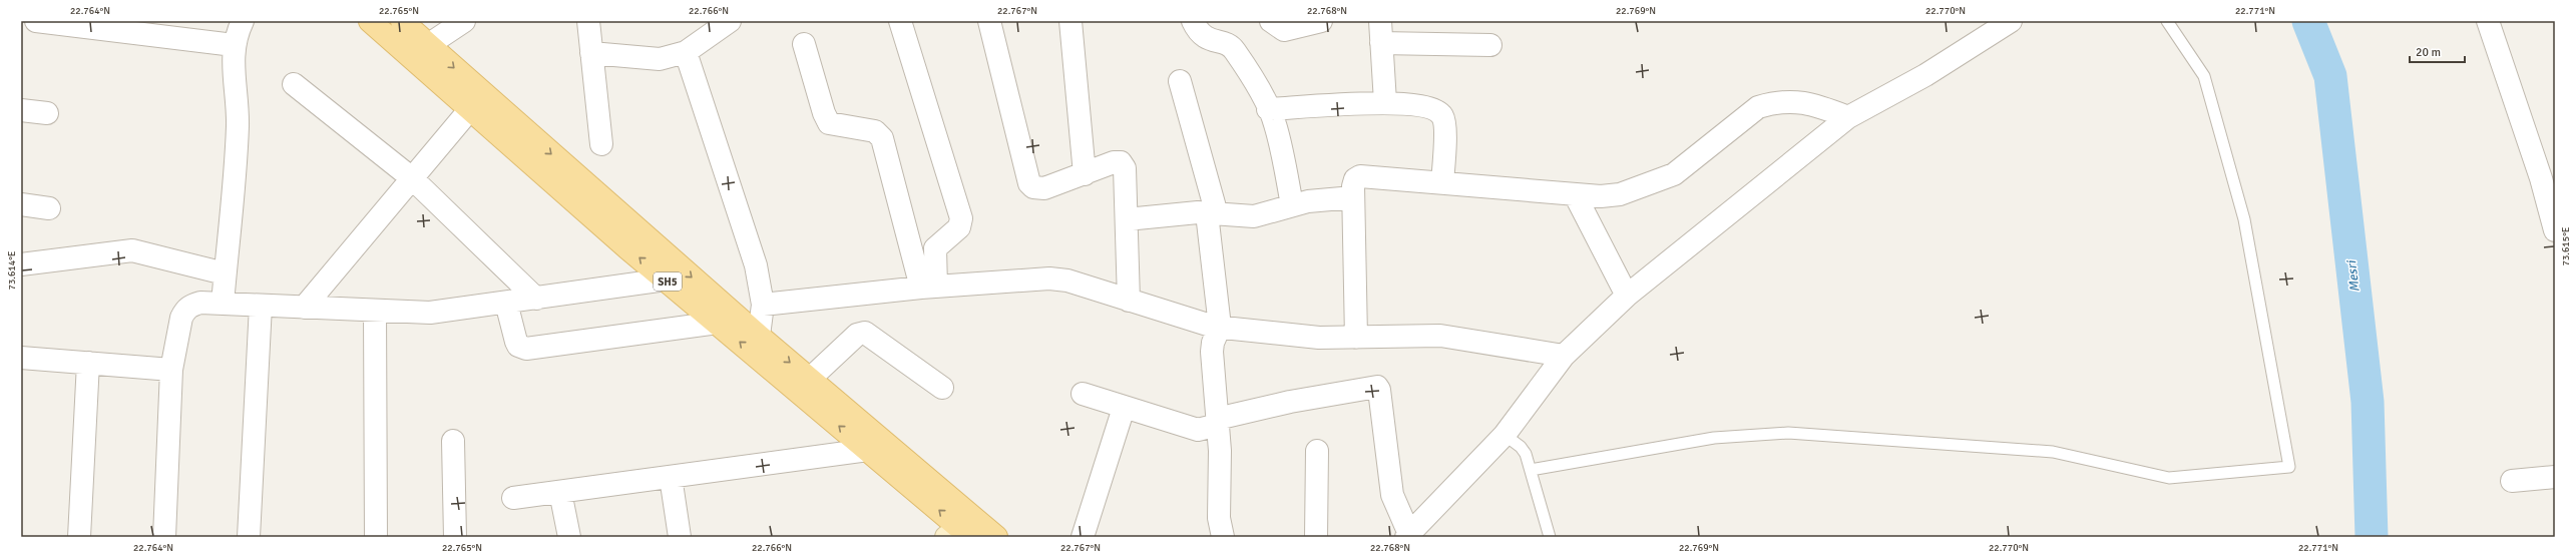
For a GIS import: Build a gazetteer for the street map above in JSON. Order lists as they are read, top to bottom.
{
  "streets": {
    "main road": ["SH5"]
  },
  "water": ["Mesri"],
  "scale_bar": "20 m",
  "coordinates": [
    "22.764°N",
    "22.765°N",
    "22.766°N",
    "22.767°N",
    "22.768°N",
    "22.769°N",
    "22.770°N",
    "22.771°N",
    "73.615°E",
    "73.614°E"
  ]
}
